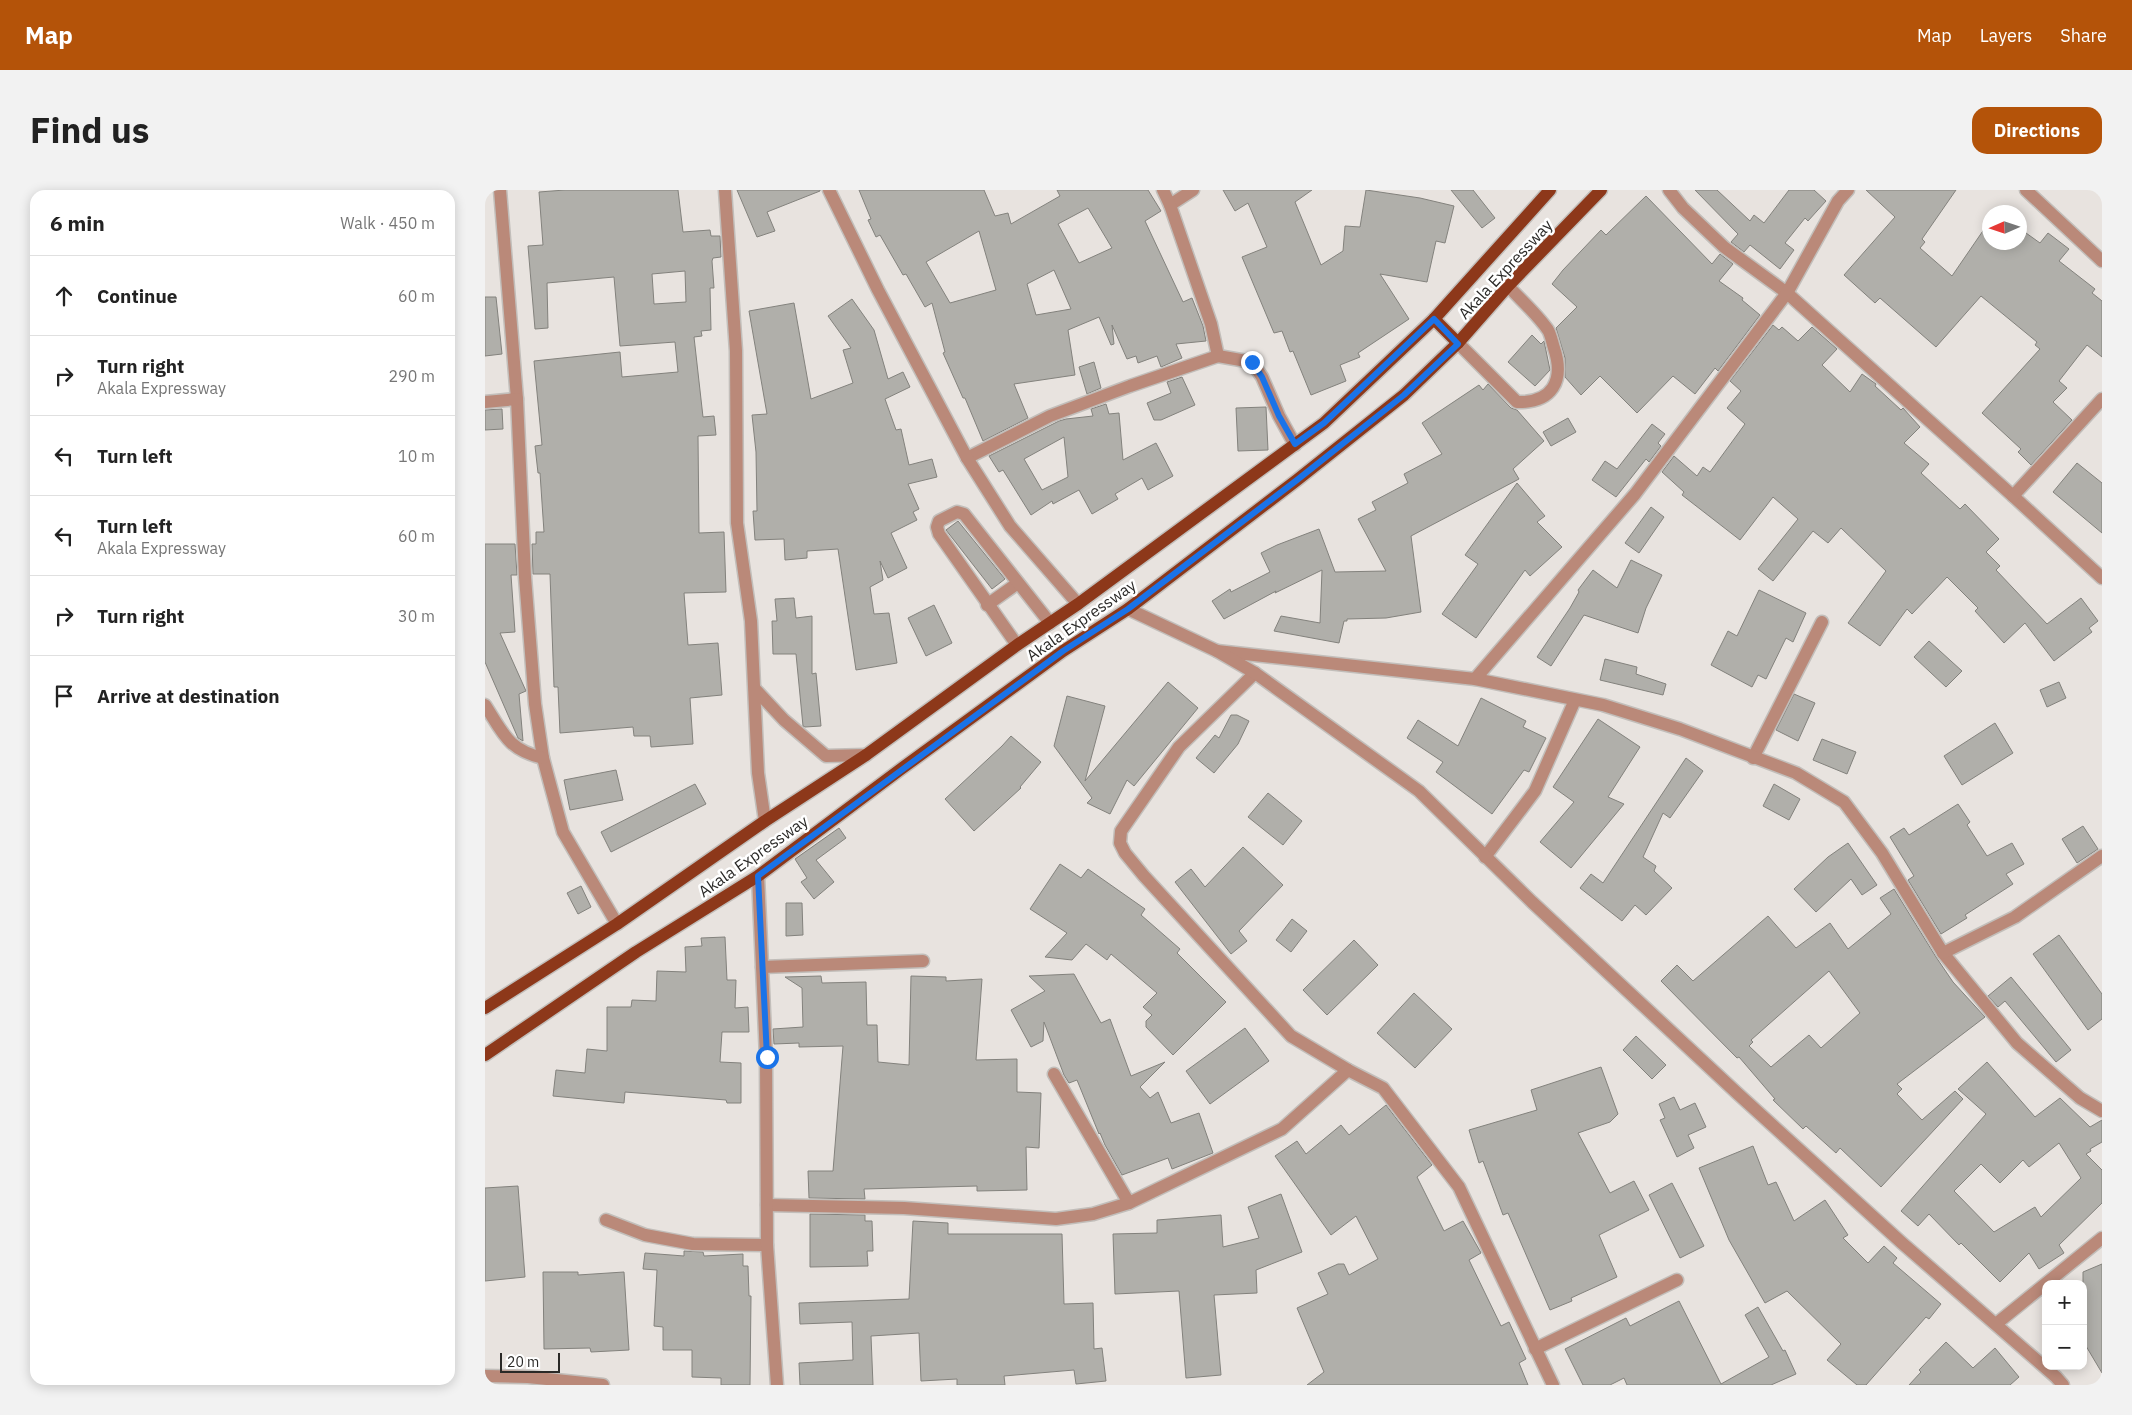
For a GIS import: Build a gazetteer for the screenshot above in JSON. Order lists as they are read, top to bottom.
{
  "streets": {
    "main road": ["Akala Expressway"]
  },
  "scale_bar": "20 m",
  "north": "left",
  "page": {
    "header": "Map",
    "nav": ["Map", "Layers", "Share"],
    "title": "Find us",
    "buttons": "Directions",
    "heading": ["6 min", "Walk · 450 m"],
    "list": [
      ["Continue", "60 m"],
      ["Turn right", "Akala Expressway", "290 m"],
      ["Turn left", "10 m"],
      ["Turn left", "Akala Expressway", "60 m"],
      ["Turn right", "30 m"],
      "Arrive at destination"
    ],
    "map_buttons": ["+", "−"],
    "scale": "20 m"
  }
}
